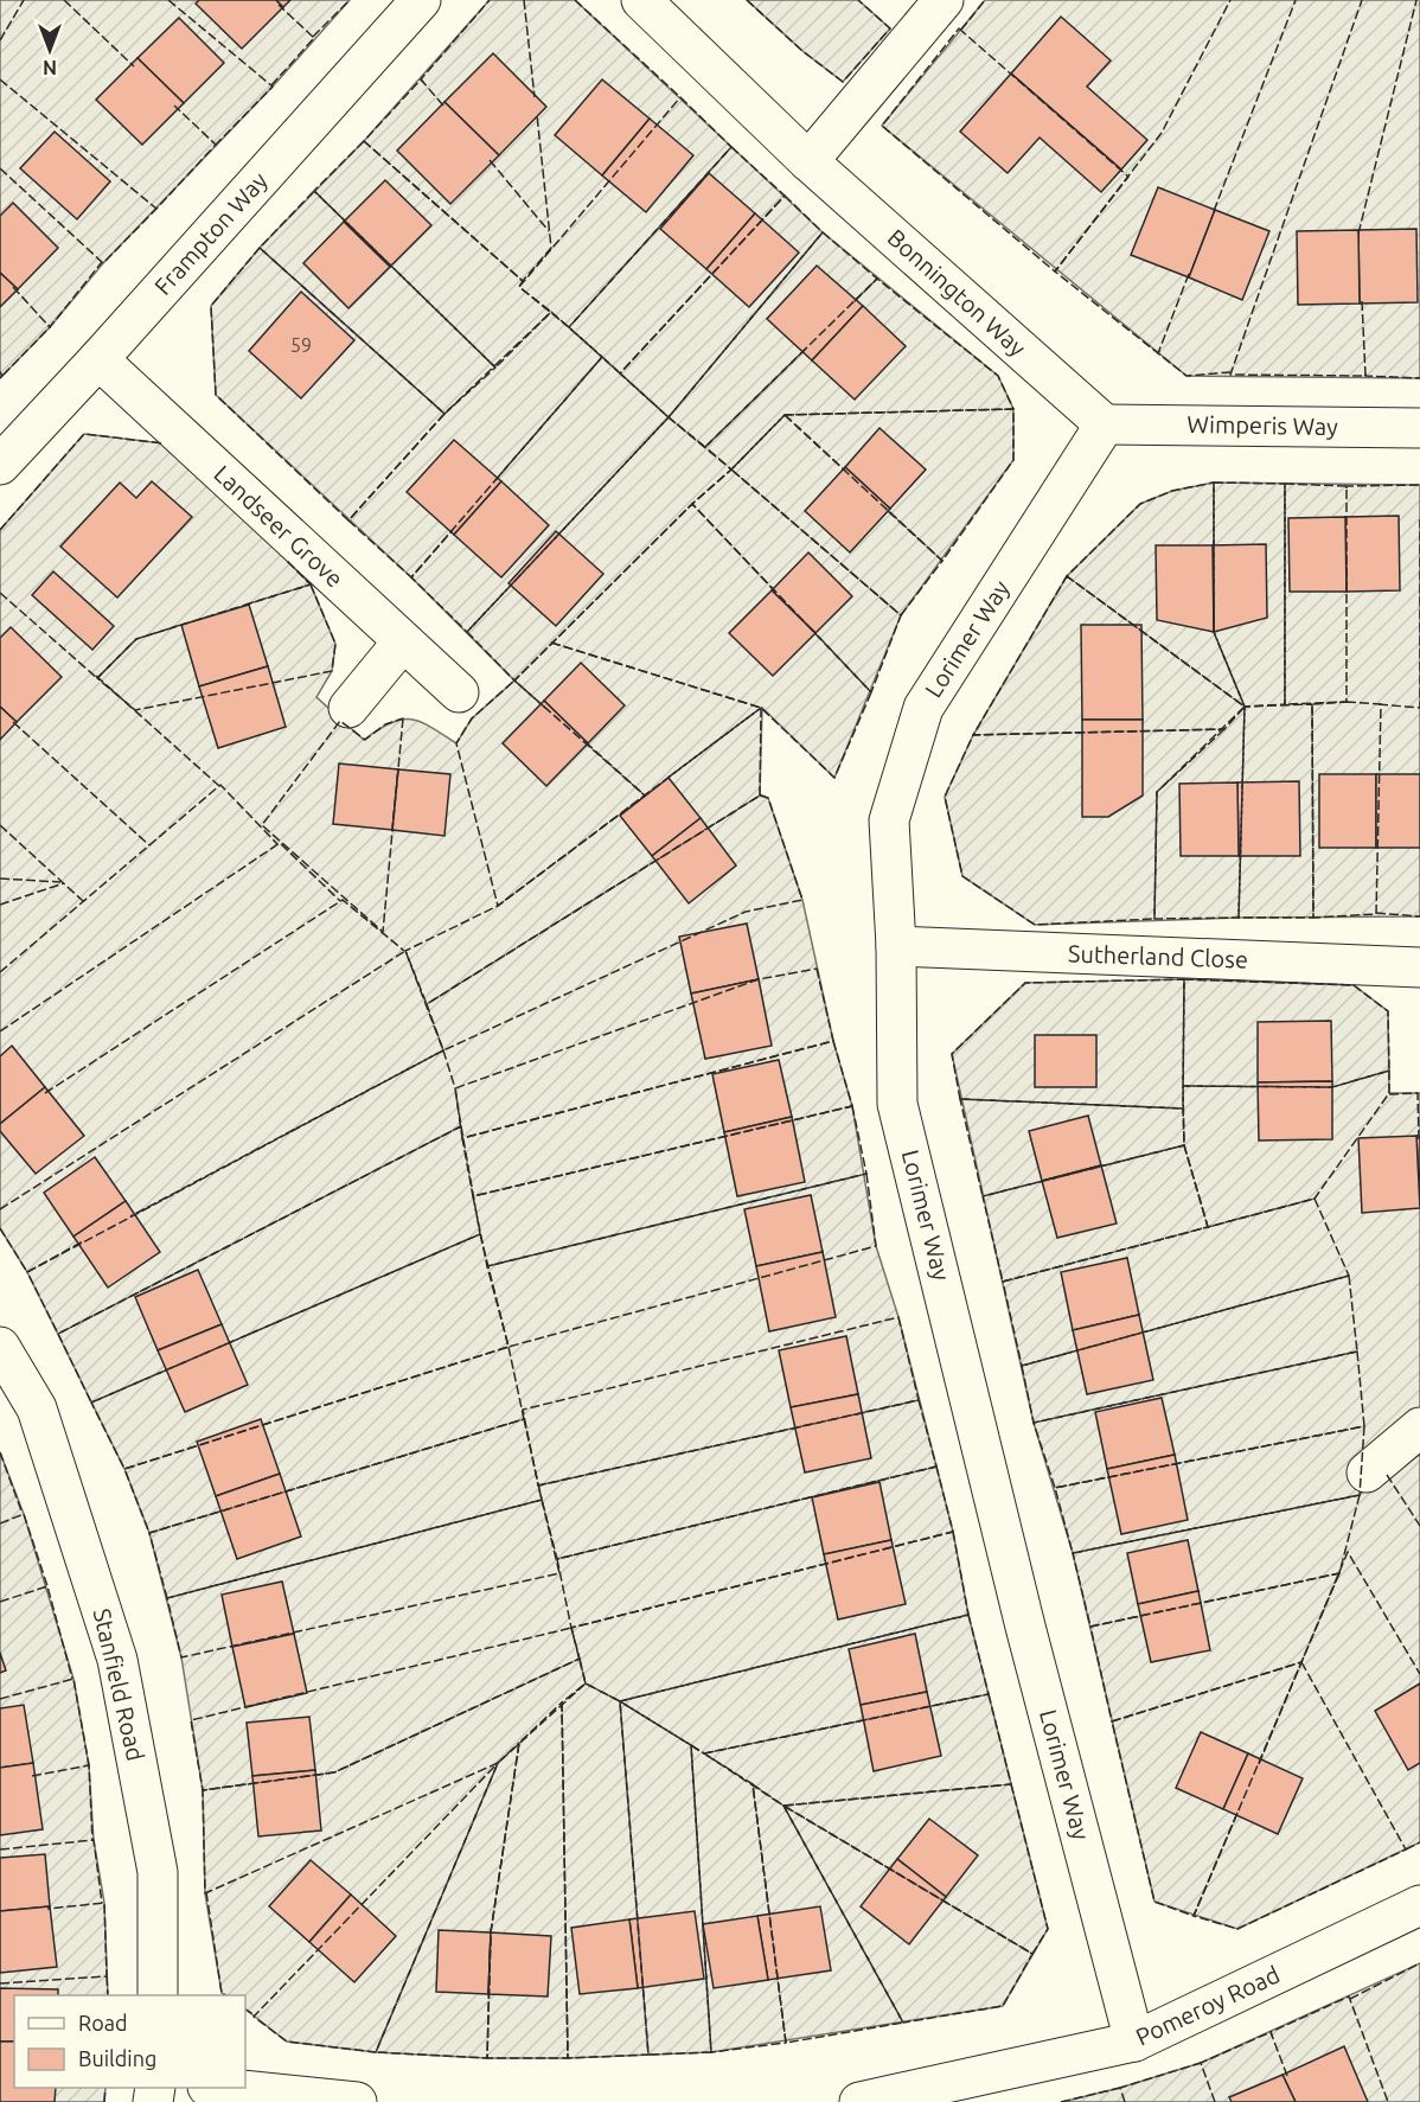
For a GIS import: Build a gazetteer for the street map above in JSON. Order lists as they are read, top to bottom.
{
  "streets": {
    "street": [
      "Frampton Way",
      "Bonnington Way",
      "Wimperis Way",
      "Landseer Grove",
      "Lorimer Way",
      "Sutherland Close",
      "Stanfield Road",
      "Pomeroy Road"
    ]
  },
  "crossings": [
    ["Frampton Way", "Landseer Grove"],
    ["Bonnington Way", "Wimperis Way"],
    ["Bonnington Way", "Lorimer Way"],
    ["Wimperis Way", "Lorimer Way"],
    ["Lorimer Way", "Sutherland Close"],
    ["Lorimer Way", "Pomeroy Road"]
  ],
  "house_numbers": ["59"],
  "legend": ["Road", "Building"],
  "north": "bottom"
}
